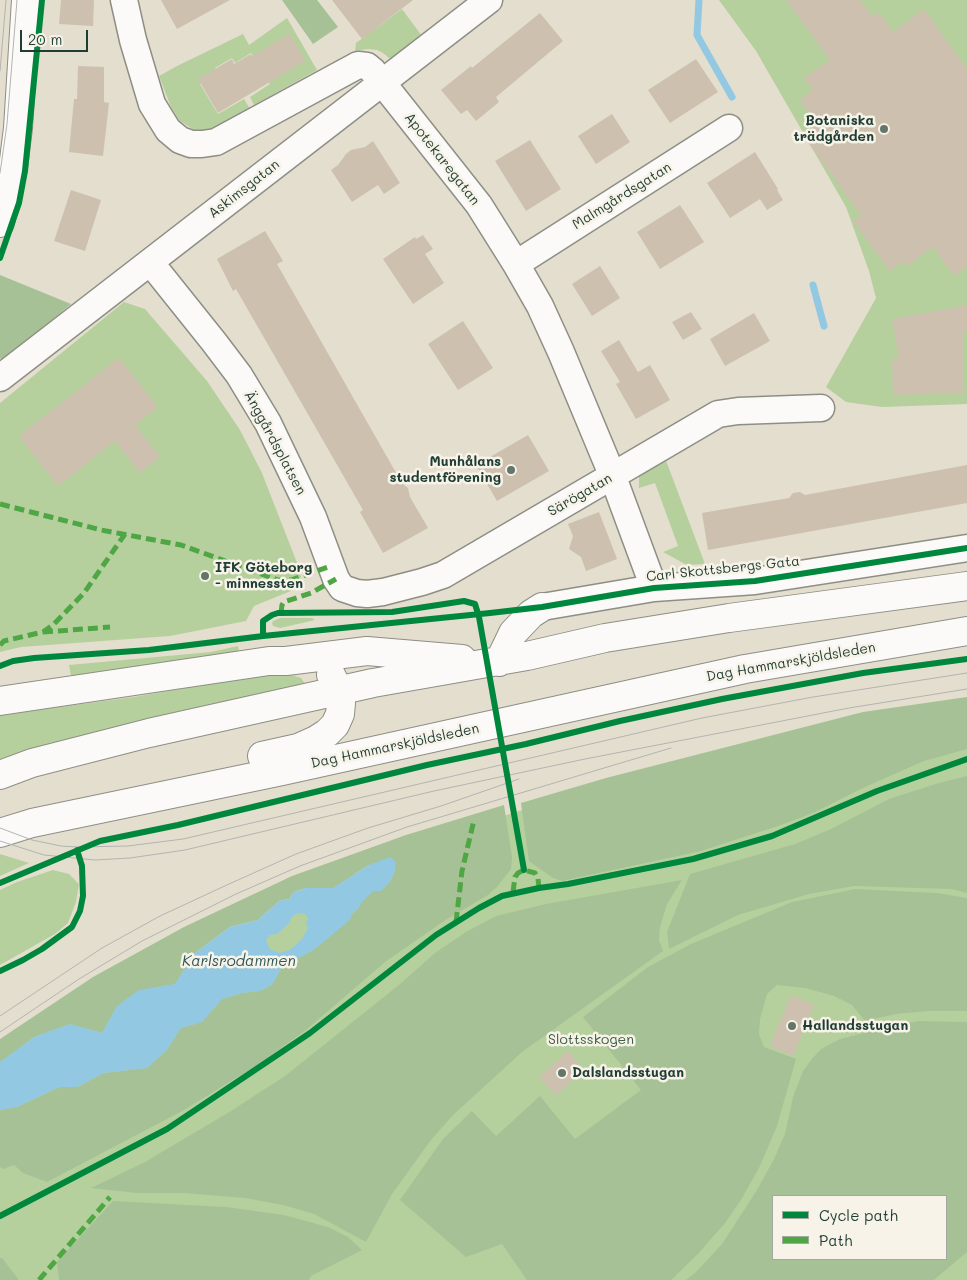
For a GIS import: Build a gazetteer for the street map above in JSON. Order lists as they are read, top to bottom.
{
  "streets": {
    "main road": ["Dag Hammarskjöldsleden"],
    "street": [
      "Apotekaregatan",
      "Askimsgatan",
      "Malmgårdsgatan",
      "Änggårdsplatsen",
      "Särögatan",
      "Carl Skottsbergs Gata"
    ]
  },
  "crossings": [
    ["Apotekaregatan", "Askimsgatan"],
    ["Apotekaregatan", "Malmgårdsgatan"],
    ["Apotekaregatan", "Särögatan"],
    ["Apotekaregatan", "Carl Skottsbergs Gata"],
    ["Askimsgatan", "Änggårdsplatsen"],
    ["Änggårdsplatsen", "Särögatan"]
  ],
  "water": ["Karlsrodammen"],
  "parks": ["Slottsskogen"],
  "places": [
    "Botaniska trädgården",
    "Munhålans studentförening",
    "IFK Göteborg - minnessten",
    "Hallandsstugan",
    "Dalslandsstugan"
  ],
  "legend": ["Cycle path", "Path"],
  "scale_bar": "20 m"
}
